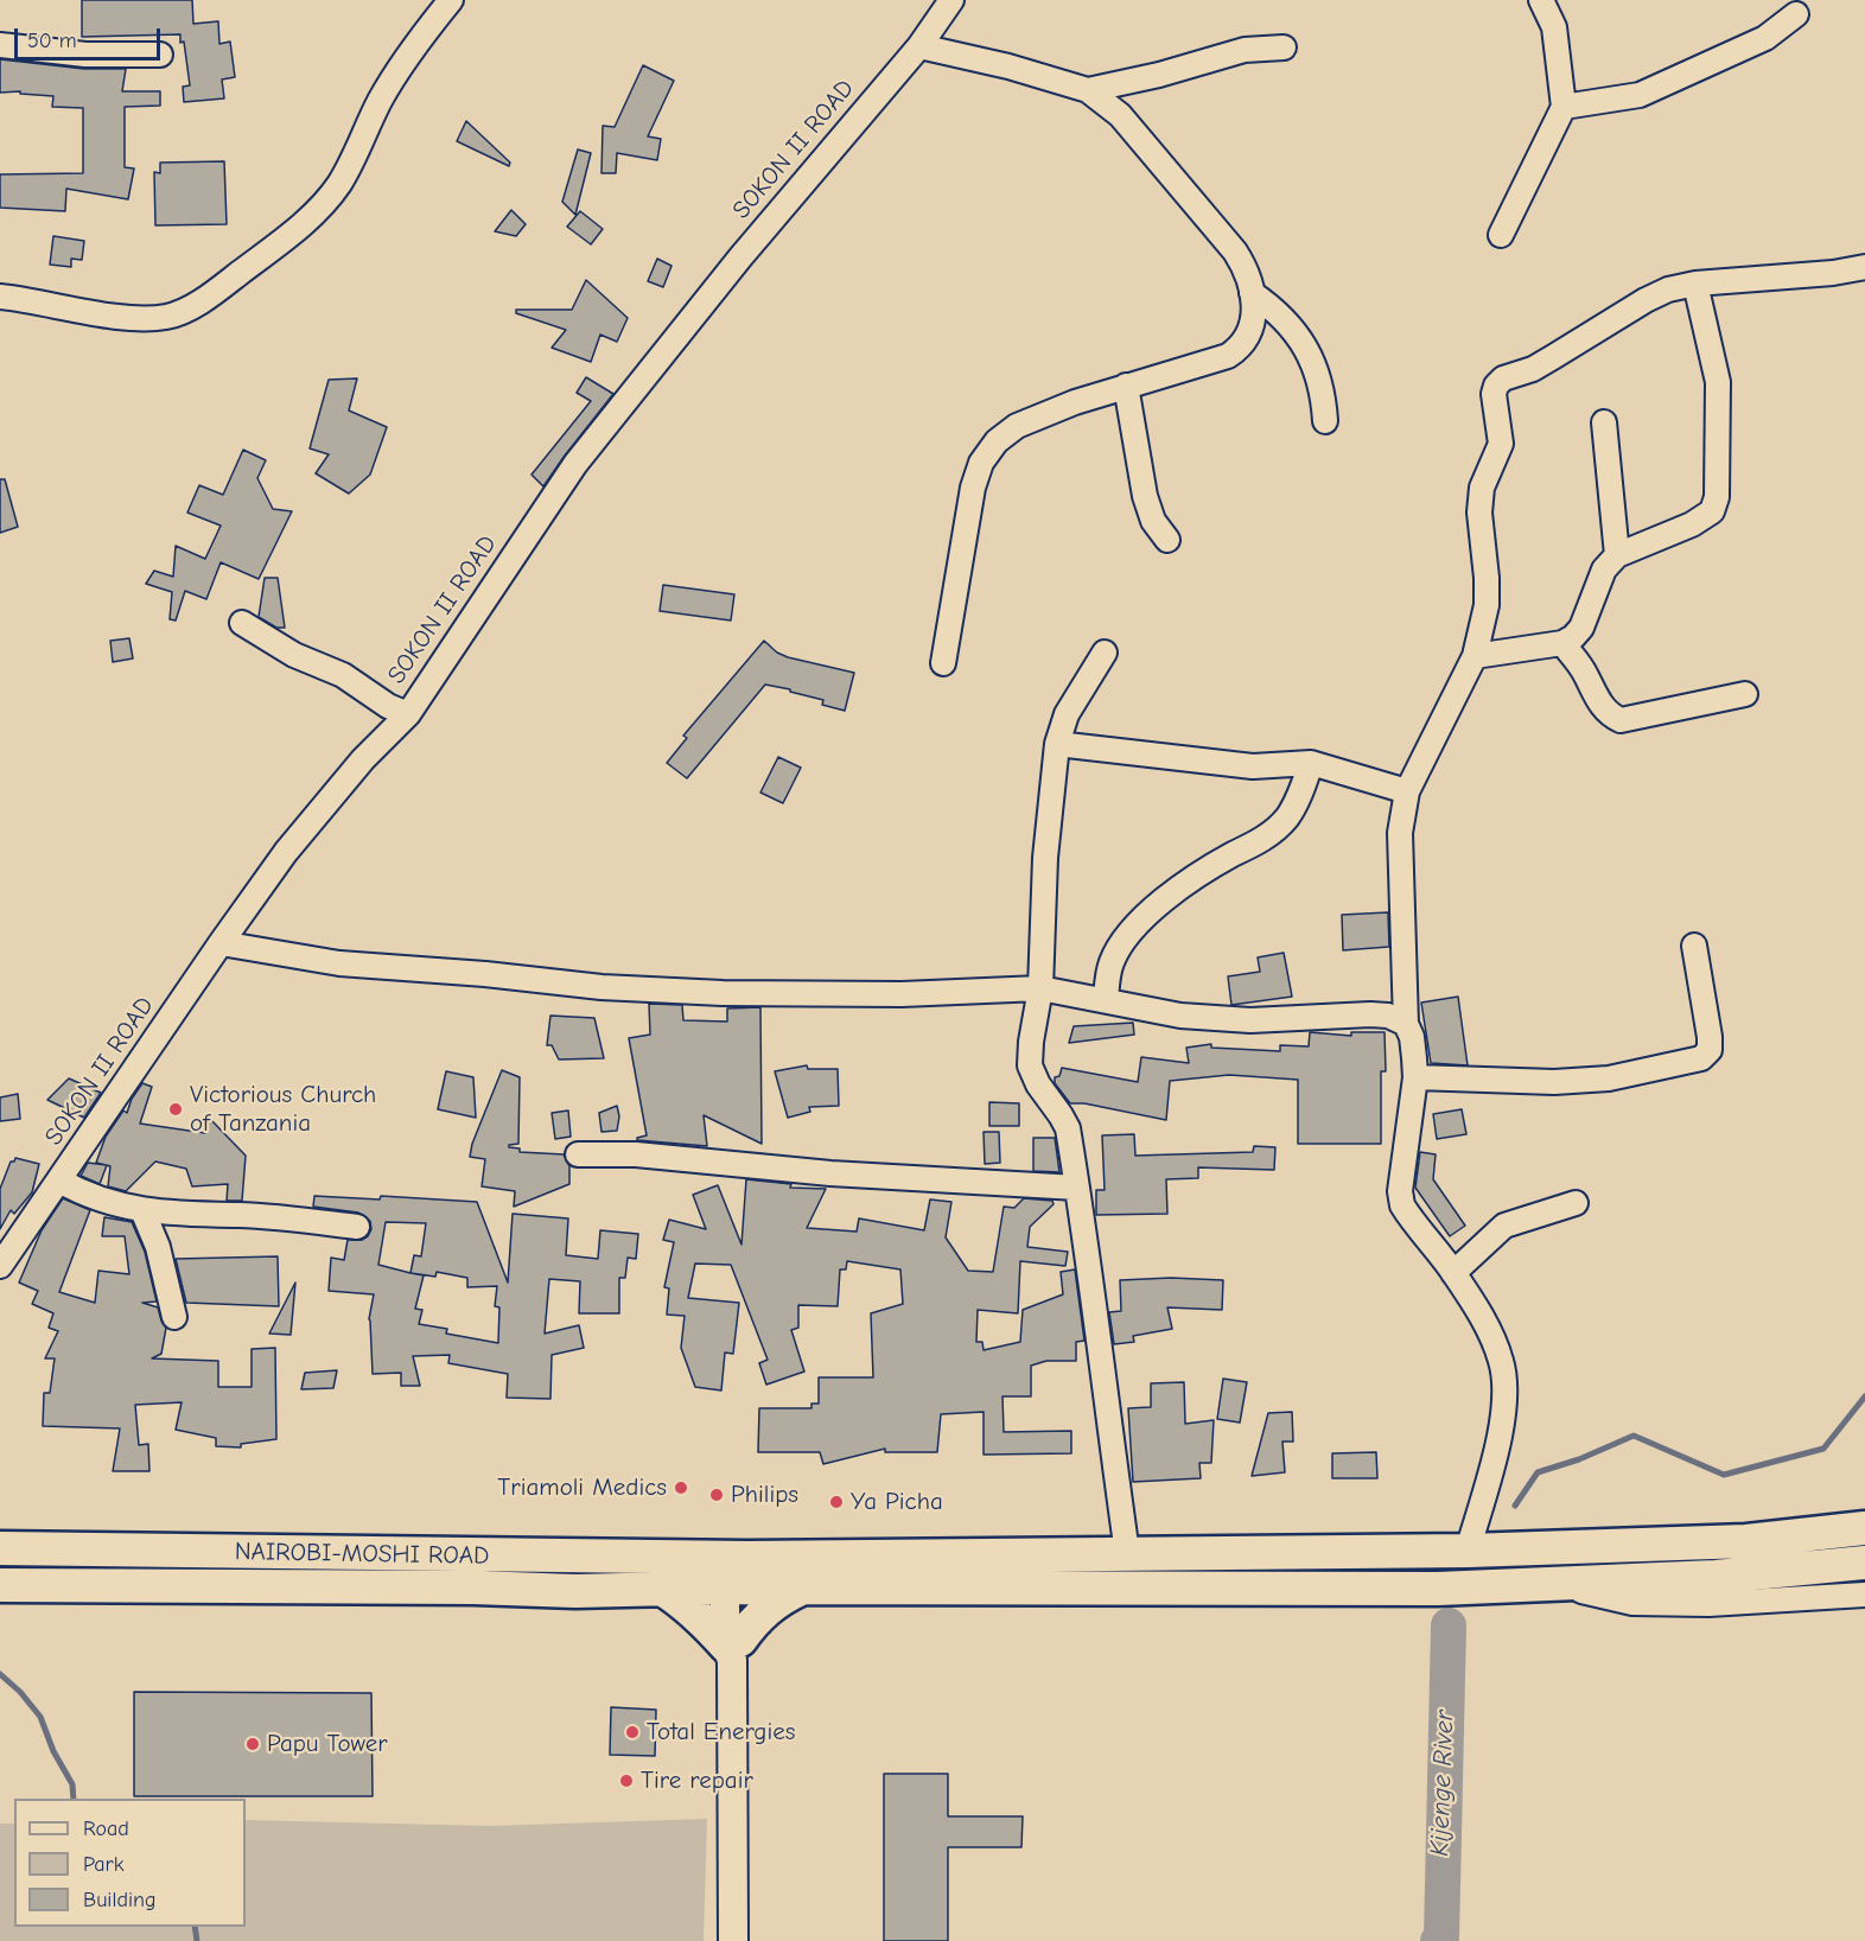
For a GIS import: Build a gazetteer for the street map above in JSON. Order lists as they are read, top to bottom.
{
  "streets": {
    "highway": ["NAIROBI-MOSHI ROAD"],
    "street": ["SOKON II ROAD"]
  },
  "water": ["Kijenge River"],
  "places": [
    "Victorious Church of Tanzania",
    "Triamoli Medics",
    "Philips",
    "Ya Picha",
    "Total Energies",
    "Papu Tower",
    "Tire repair"
  ],
  "legend": ["Road", "Park", "Building"],
  "scale_bar": "50 m"
}
